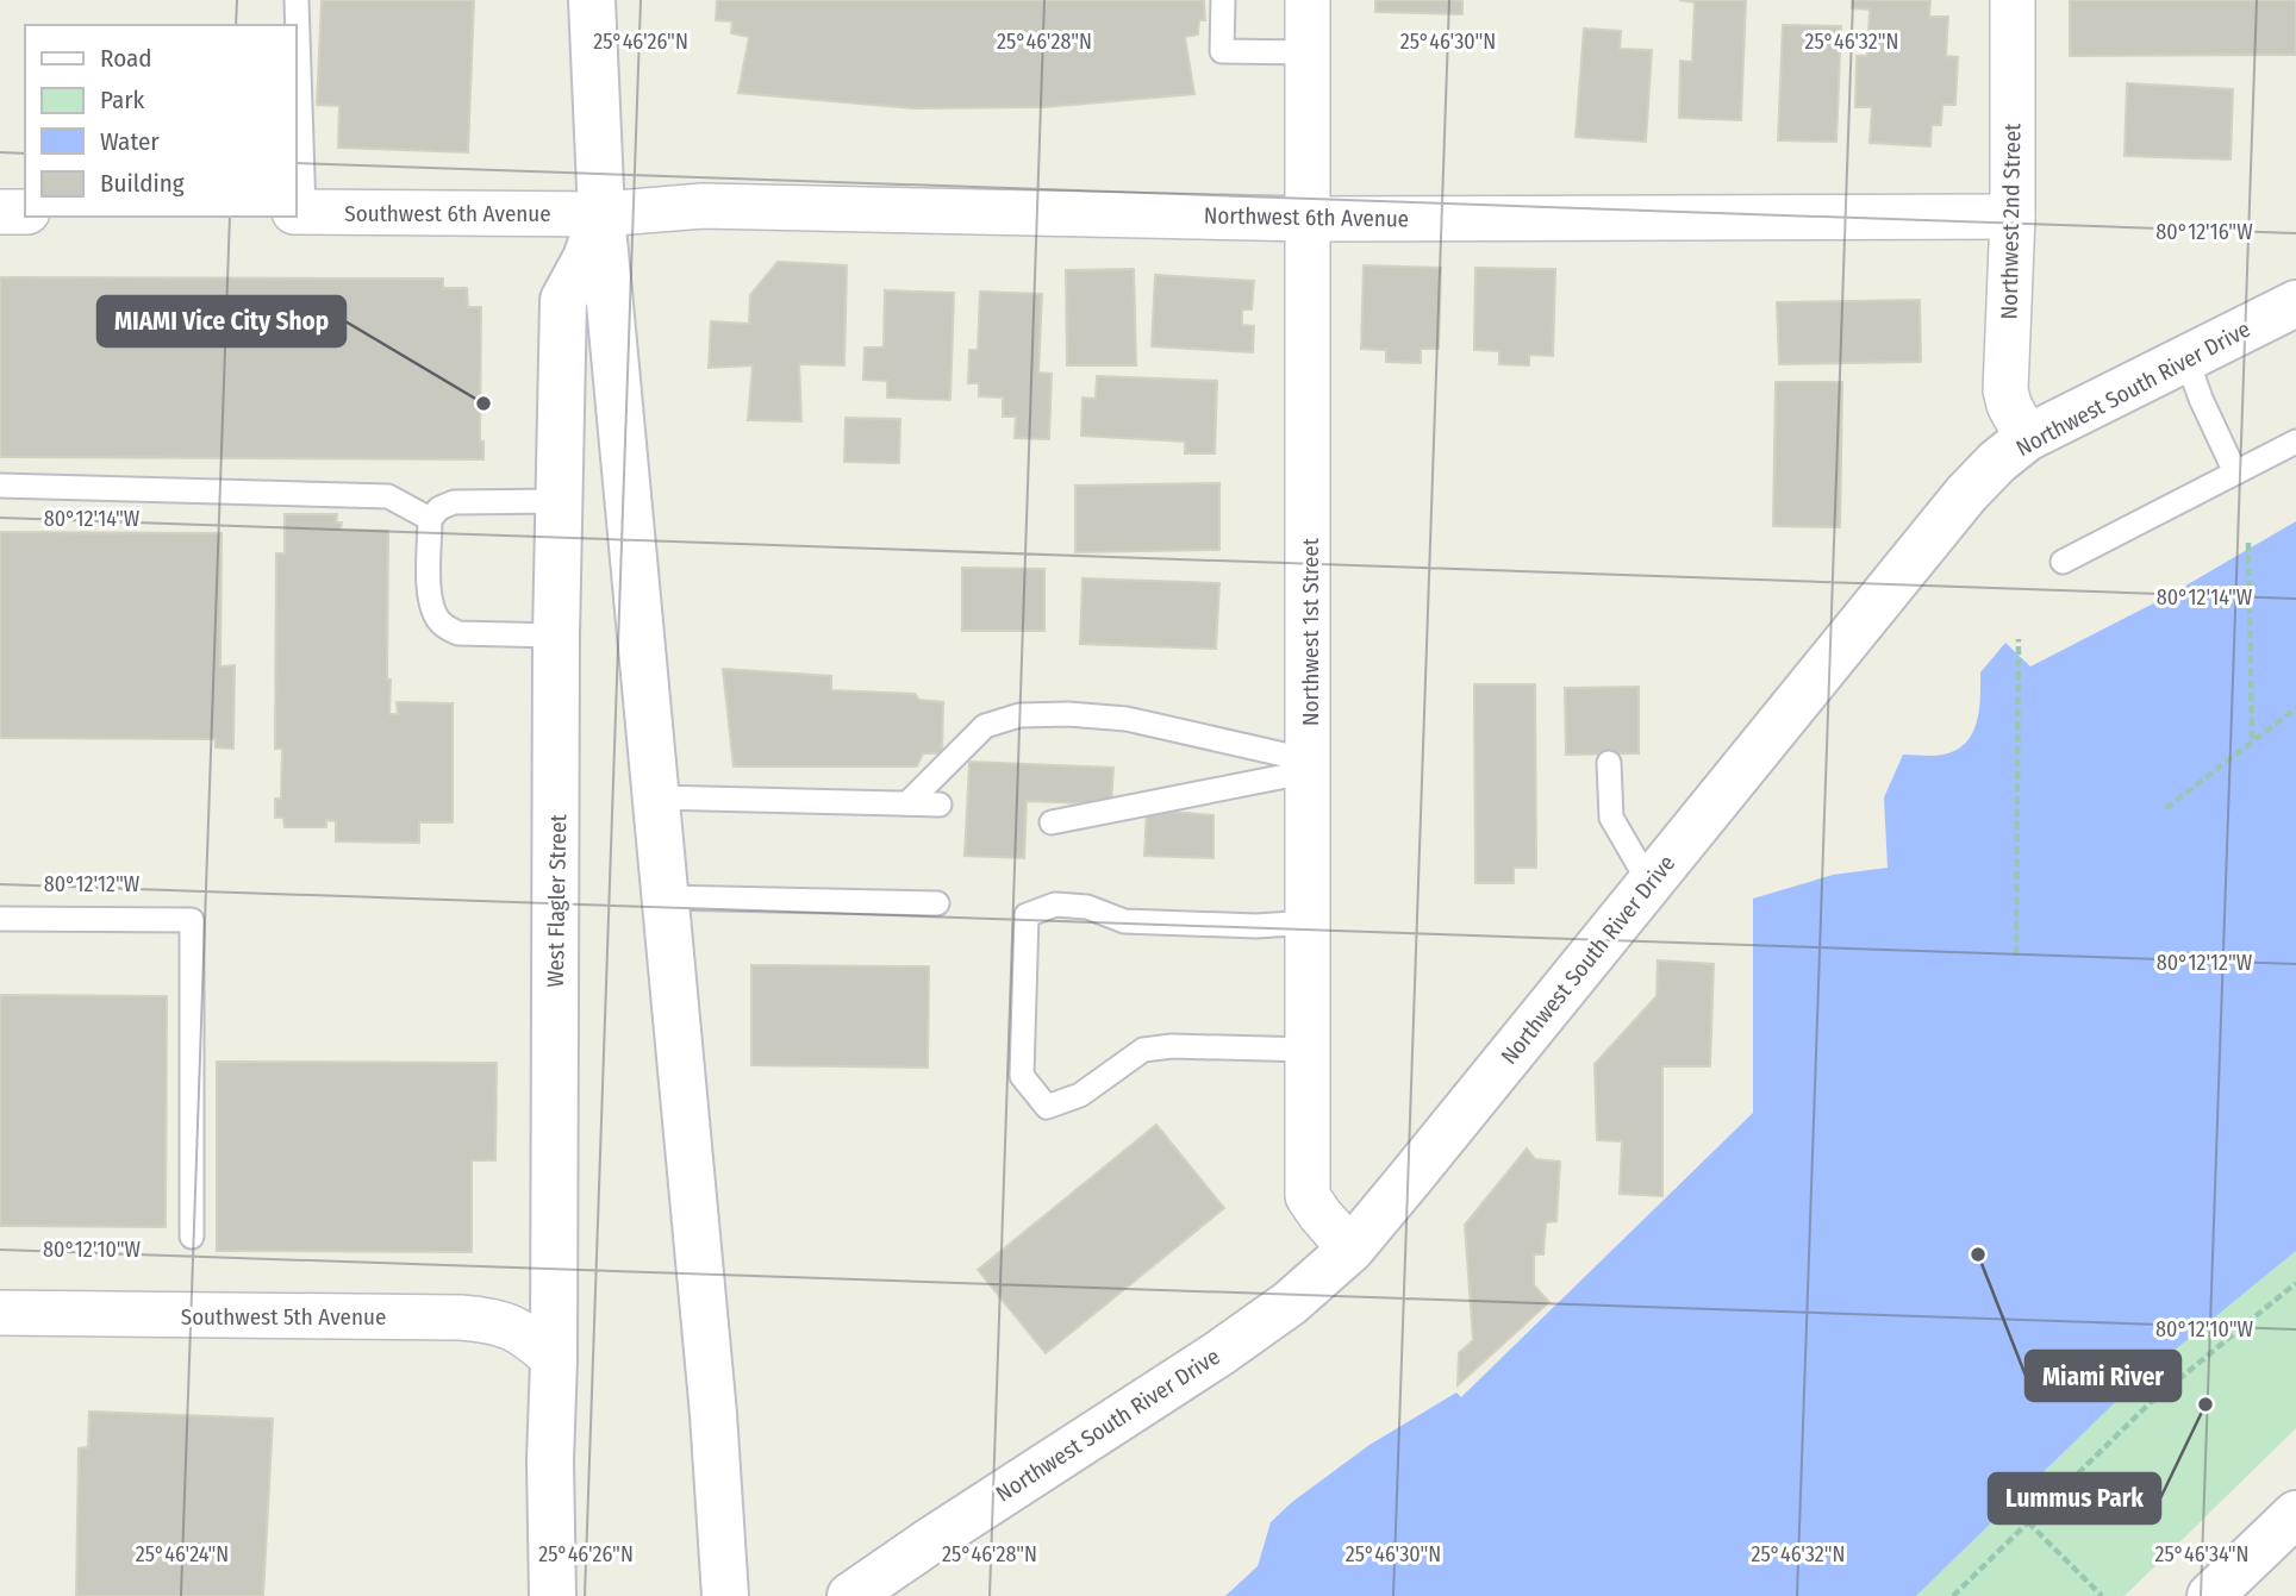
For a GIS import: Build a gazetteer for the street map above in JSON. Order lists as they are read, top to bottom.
{
  "streets": {
    "street": [
      "Southwest 6th Avenue",
      "Northwest 6th Avenue",
      "Northwest 2nd Street",
      "Northwest South River Drive",
      "Northwest 1st Street",
      "West Flagler Street",
      "Southwest 5th Avenue"
    ]
  },
  "crossings": [
    ["Southwest 6th Avenue", "Northwest 6th Avenue"],
    ["Southwest 6th Avenue", "West Flagler Street"],
    ["Northwest 6th Avenue", "Northwest 2nd Street"],
    ["Northwest 6th Avenue", "Northwest 1st Street"],
    ["Northwest 6th Avenue", "West Flagler Street"],
    ["Northwest 2nd Street", "Northwest South River Drive"],
    ["Northwest South River Drive", "Northwest 1st Street"],
    ["West Flagler Street", "Southwest 5th Avenue"]
  ],
  "places": ["MIAMI Vice City Shop", "Miami River", "Lummus Park"],
  "legend": [
    "Road",
    "Park",
    "Water",
    "Building"
  ],
  "coordinates": [
    "25°46'26\"N",
    "25°46'28\"N",
    "25°46'30\"N",
    "25°46'32\"N",
    "80°12'16\"W",
    "80°12'14\"W",
    "80°12'12\"W",
    "80°12'10\"W",
    "25°46'24\"N",
    "25°46'34\"N"
  ]
}
